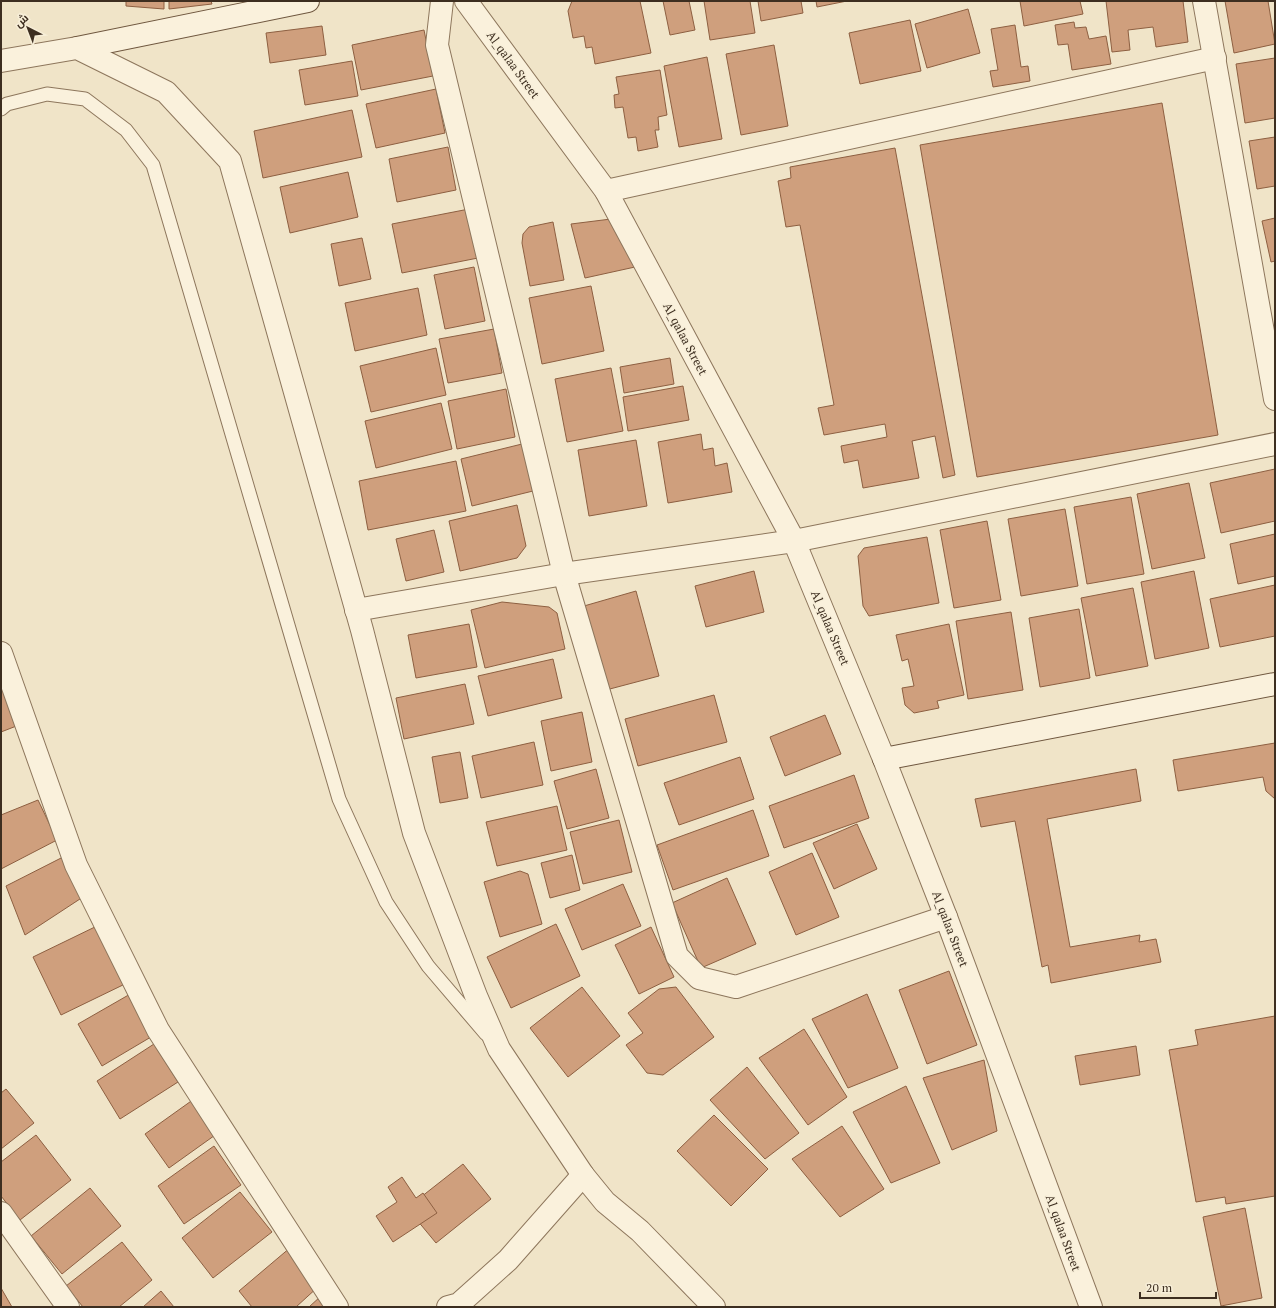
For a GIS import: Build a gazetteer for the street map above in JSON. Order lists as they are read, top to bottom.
{
  "streets": {
    "street": ["Al_qalaa Street"]
  },
  "scale_bar": "20 m",
  "north": "top left"
}
